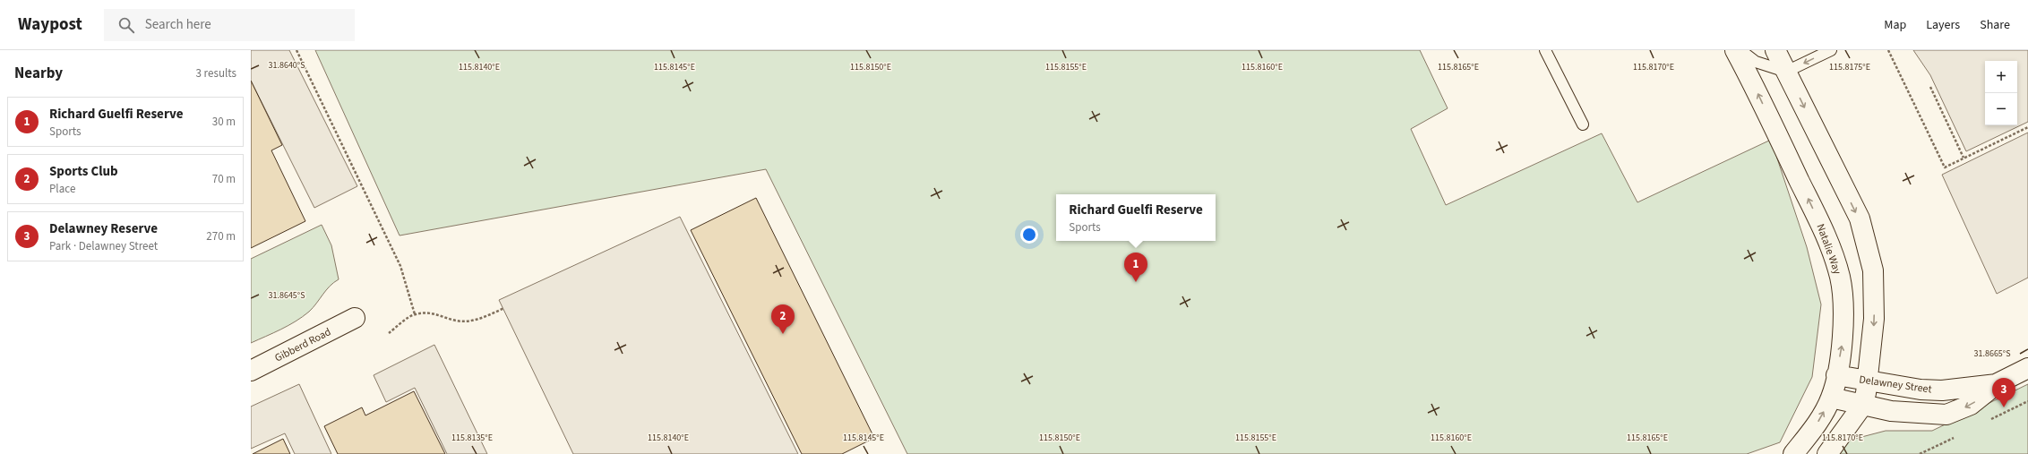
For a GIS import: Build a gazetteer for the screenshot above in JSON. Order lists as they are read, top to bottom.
{
  "streets": {
    "street": ["Natalie Way", "Gibberd Road", "Delawney Street"]
  },
  "crossings": [
    ["Natalie Way", "Delawney Street"]
  ],
  "page": {
    "header": "Waypost",
    "search": "Search here",
    "nav": ["Map", "Layers", "Share"],
    "heading": ["Nearby", "3 results"],
    "map_buttons": ["+", "−"],
    "list": [
      {
        "mark": "1",
        "name": "Richard Guelfi Reserve",
        "note": "Sports",
        "value": "30 m"
      },
      {
        "mark": "2",
        "name": "Sports Club",
        "note": "Place",
        "value": "70 m"
      },
      {
        "mark": "3",
        "name": "Delawney Reserve",
        "note": "Park · Delawney Street",
        "value": "270 m"
      }
    ],
    "popup": ["Richard Guelfi Reserve", "Sports"],
    "pins": ["1", "2", "3"]
  },
  "coordinates": [
    "31.8640°S",
    "115.8140°E",
    "115.8145°E",
    "115.8150°E",
    "115.8155°E",
    "115.8160°E",
    "115.8165°E",
    "115.8170°E",
    "115.8175°E",
    "31.8645°S",
    "31.8665°S",
    "115.8135°E"
  ]
}
